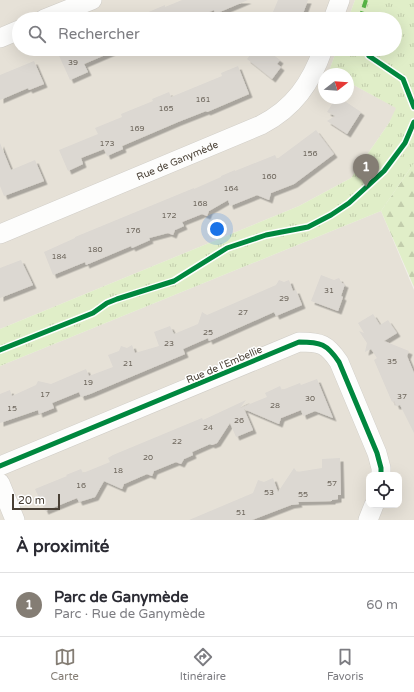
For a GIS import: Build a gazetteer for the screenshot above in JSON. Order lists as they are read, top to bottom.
{
  "streets": {
    "street": ["Rue de Ganymède", "Rue de l'Embellie"]
  },
  "house_numbers": [
    "39",
    "161",
    "165",
    "169",
    "173",
    "156",
    "160",
    "164",
    "168",
    "172",
    "176",
    "180",
    "184",
    "31",
    "29",
    "27",
    "25",
    "23",
    "35",
    "21",
    "19",
    "17",
    "37",
    "30",
    "28",
    "15",
    "26",
    "24",
    "22",
    "20",
    "18",
    "57",
    "16",
    "53",
    "55",
    "51"
  ],
  "scale_bar": "20 m",
  "north": "right",
  "page": {
    "search": "Rechercher",
    "pins": "1",
    "scale": "20 m",
    "heading": "À proximité",
    "list": [
      {
        "mark": "1",
        "name": "Parc de Ganymède",
        "note": "Parc · Rue de Ganymède",
        "value": "60 m"
      }
    ],
    "nav": ["Carte", "Itinéraire", "Favoris"]
  }
}
